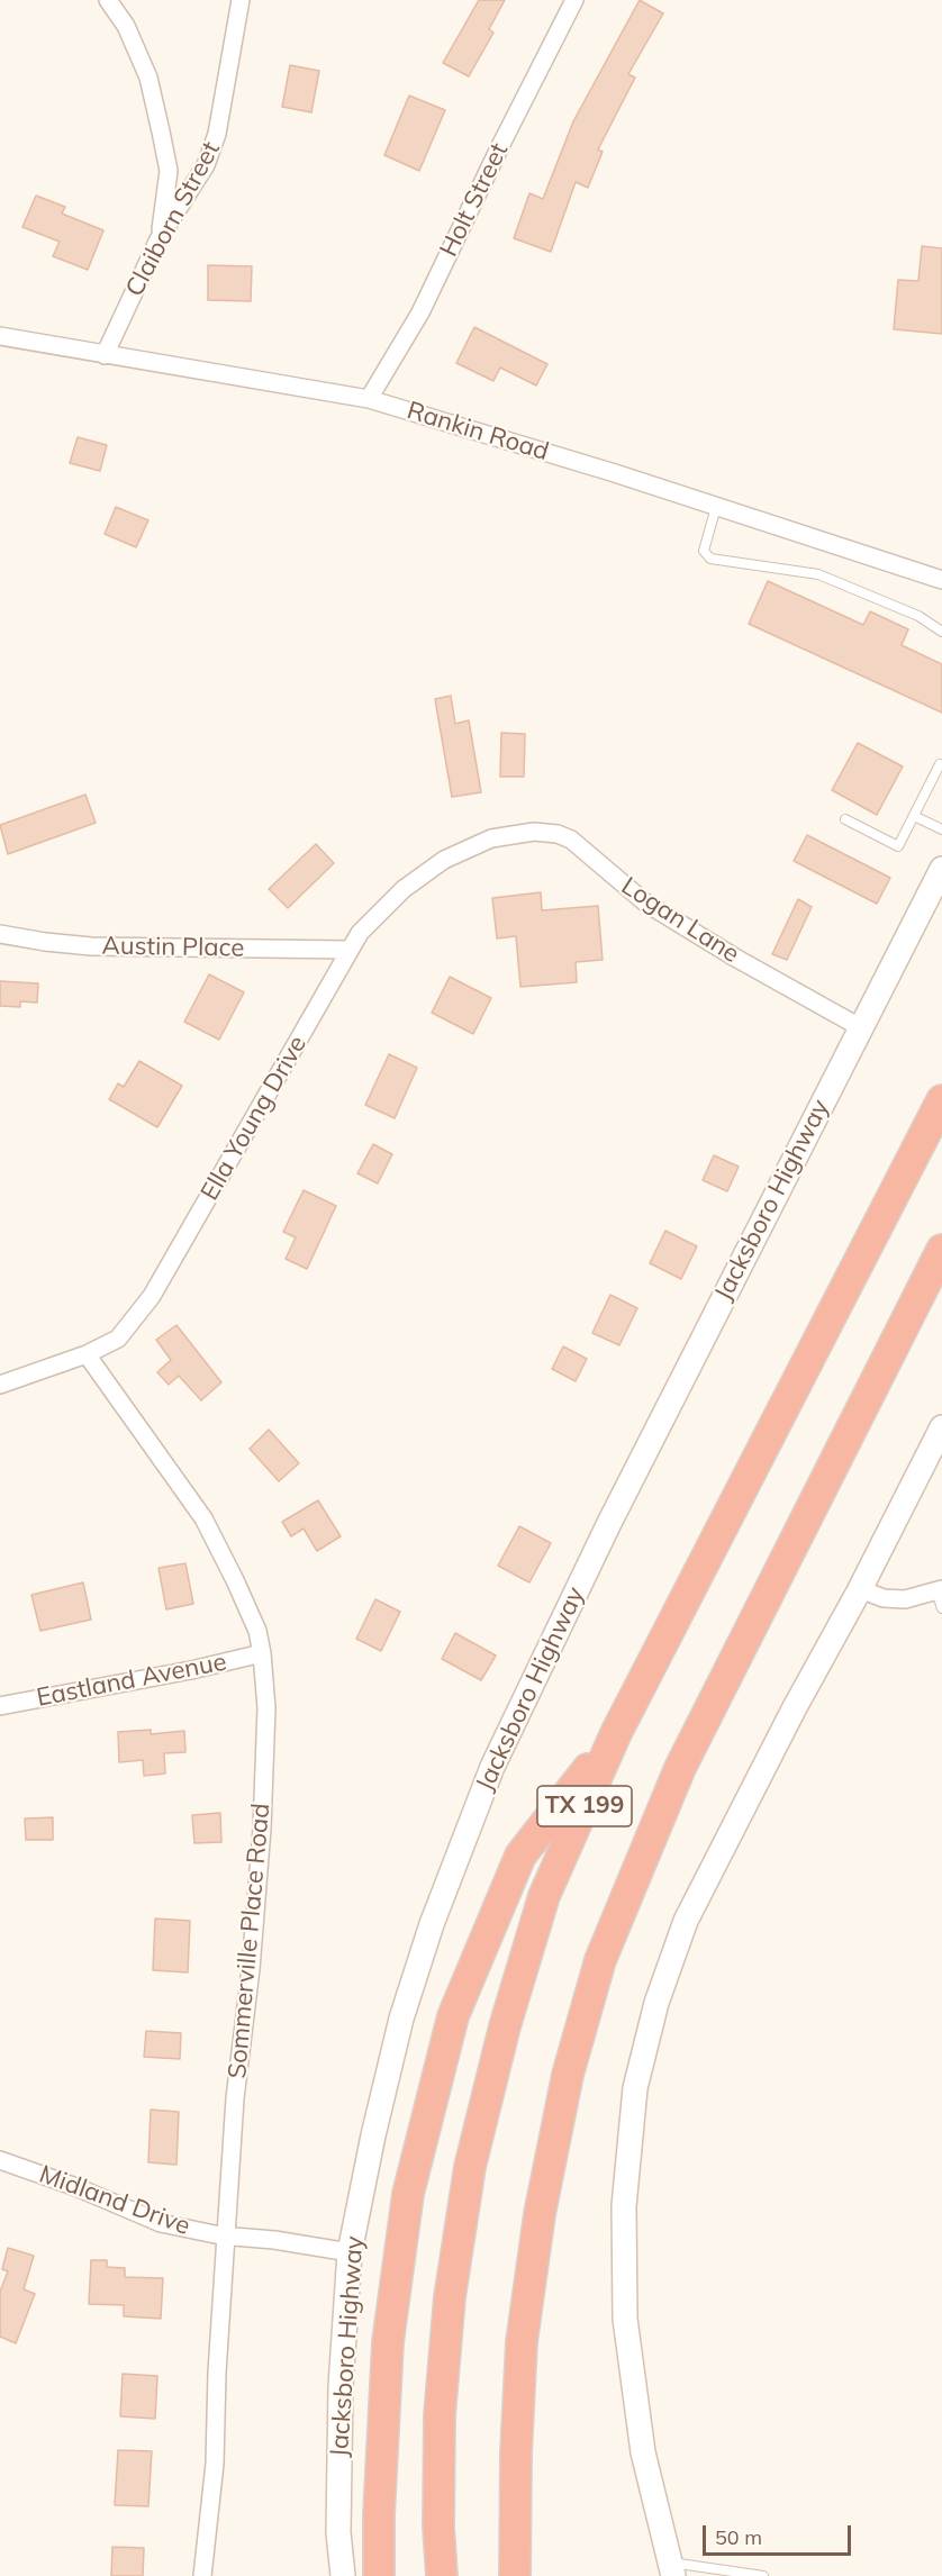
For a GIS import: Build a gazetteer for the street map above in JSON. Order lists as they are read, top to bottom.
{
  "streets": {
    "highway": ["TX 199"],
    "main road": ["Jacksboro Highway"],
    "street": [
      "Holt Street",
      "Claiborn Street",
      "Rankin Road",
      "Logan Lane",
      "Austin Place",
      "Ella Young Drive",
      "Eastland Avenue",
      "Sommerville Place Road",
      "Midland Drive"
    ]
  },
  "crossings": [
    ["Holt Street", "Rankin Road"],
    ["Claiborn Street", "Rankin Road"],
    ["Logan Lane", "Ella Young Drive"],
    ["Logan Lane", "Jacksboro Highway"],
    ["Austin Place", "Ella Young Drive"],
    ["Ella Young Drive", "Sommerville Place Road"],
    ["Jacksboro Highway", "Midland Drive"],
    ["Eastland Avenue", "Sommerville Place Road"],
    ["Sommerville Place Road", "Midland Drive"]
  ],
  "scale_bar": "50 m"
}
